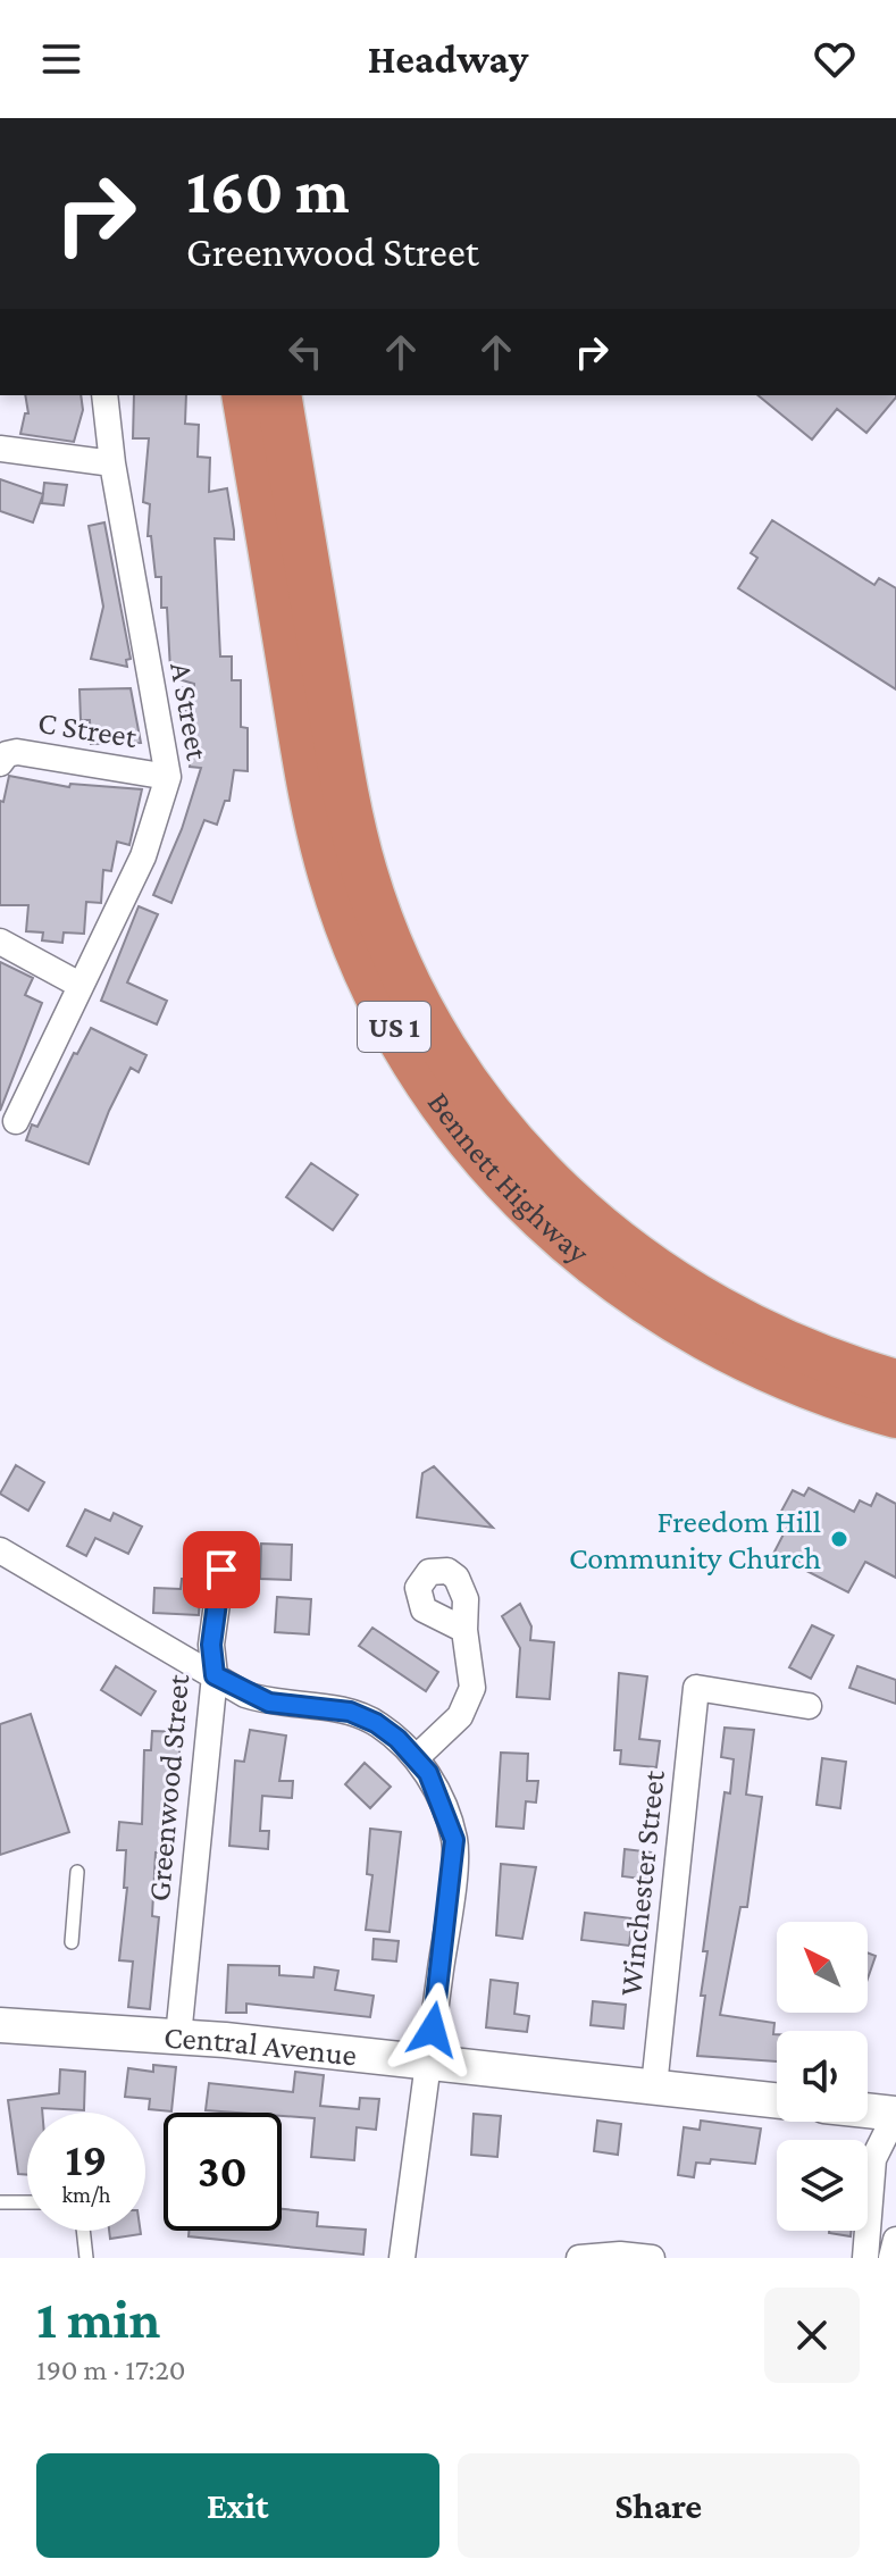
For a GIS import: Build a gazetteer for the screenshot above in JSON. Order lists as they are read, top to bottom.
{
  "streets": {
    "highway": ["US 1", "Bennett Highway"],
    "street": [
      "A Street",
      "C Street",
      "Greenwood Street",
      "Winchester Street",
      "Central Avenue"
    ]
  },
  "crossings": [
    ["A Street", "C Street"],
    ["Greenwood Street", "Central Avenue"],
    ["Winchester Street", "Central Avenue"]
  ],
  "places": ["Freedom Hill Community Church"],
  "north": "top left",
  "page": {
    "header": "Headway",
    "turn": ["160 m", "Greenwood Street"],
    "speed": "19 km/h",
    "limit": "30",
    "heading": ["1 min", "190 m · 17:20"],
    "buttons": ["Exit", "Share"]
  }
}
